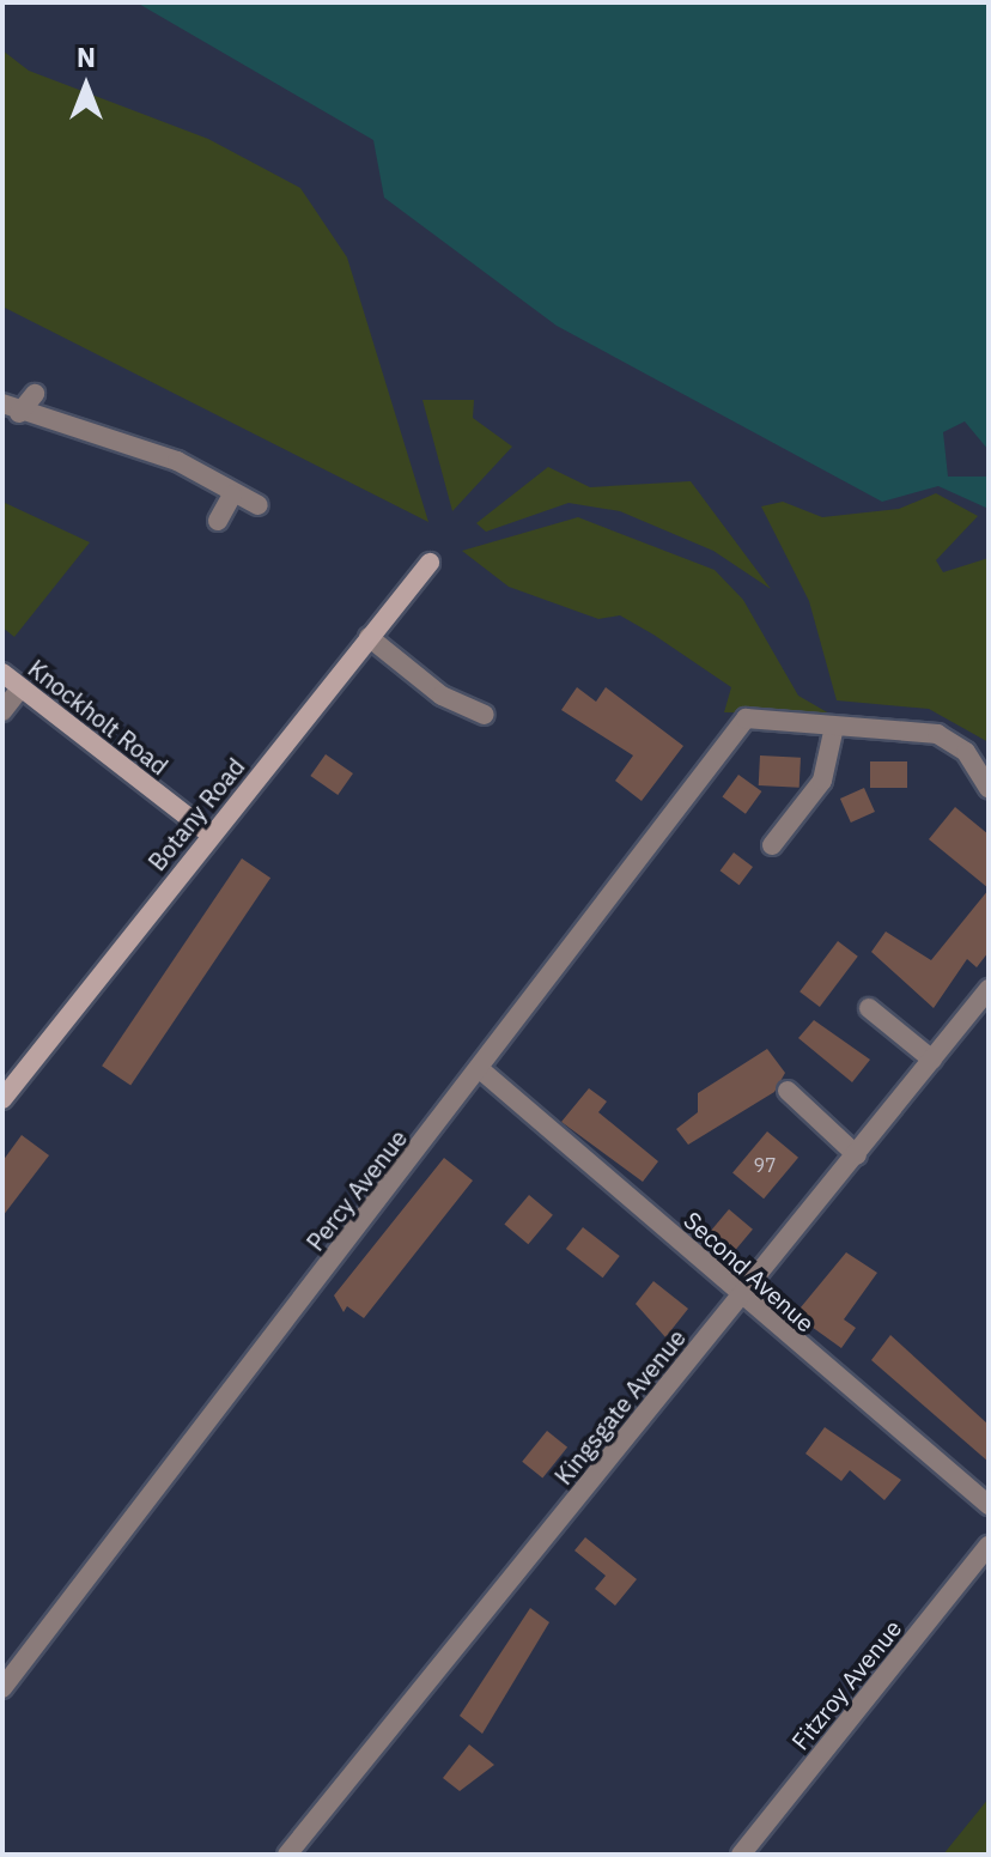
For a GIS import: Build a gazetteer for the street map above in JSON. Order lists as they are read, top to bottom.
{
  "streets": {
    "street": [
      "Knockholt Road",
      "Botany Road",
      "Percy Avenue",
      "Second Avenue",
      "Kingsgate Avenue",
      "Fitzroy Avenue"
    ]
  },
  "crossings": [
    ["Knockholt Road", "Botany Road"],
    ["Percy Avenue", "Second Avenue"],
    ["Second Avenue", "Kingsgate Avenue"]
  ],
  "house_numbers": ["97"],
  "north": "top"
}
